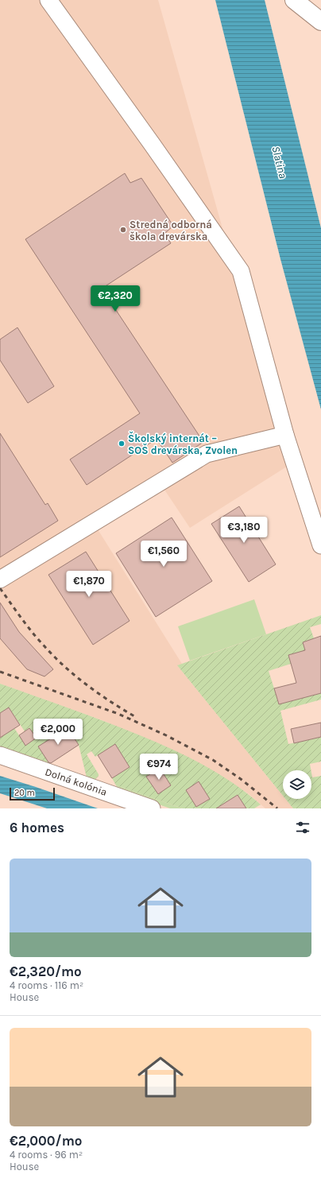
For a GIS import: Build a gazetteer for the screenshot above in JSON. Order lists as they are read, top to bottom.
{
  "streets": {
    "lane": ["Dolná kolónia"]
  },
  "water": ["Slatina"],
  "places": ["Stredná odborná škola drevárska", "Školský internát – SOŠ drevárska, Zvolen"],
  "scale_bar": "20 m",
  "page": {
    "price": [
      "€2,320",
      "€3,180",
      "€1,560",
      "€1,870",
      "€2,000",
      "€974"
    ],
    "scale": "20 m",
    "heading": "6 homes",
    "list": [
      {
        "name": "€2,320/mo",
        "note": "4 rooms · 116 m² · House"
      },
      {
        "name": "€2,000/mo",
        "note": "4 rooms · 96 m² · House"
      }
    ]
  }
}
